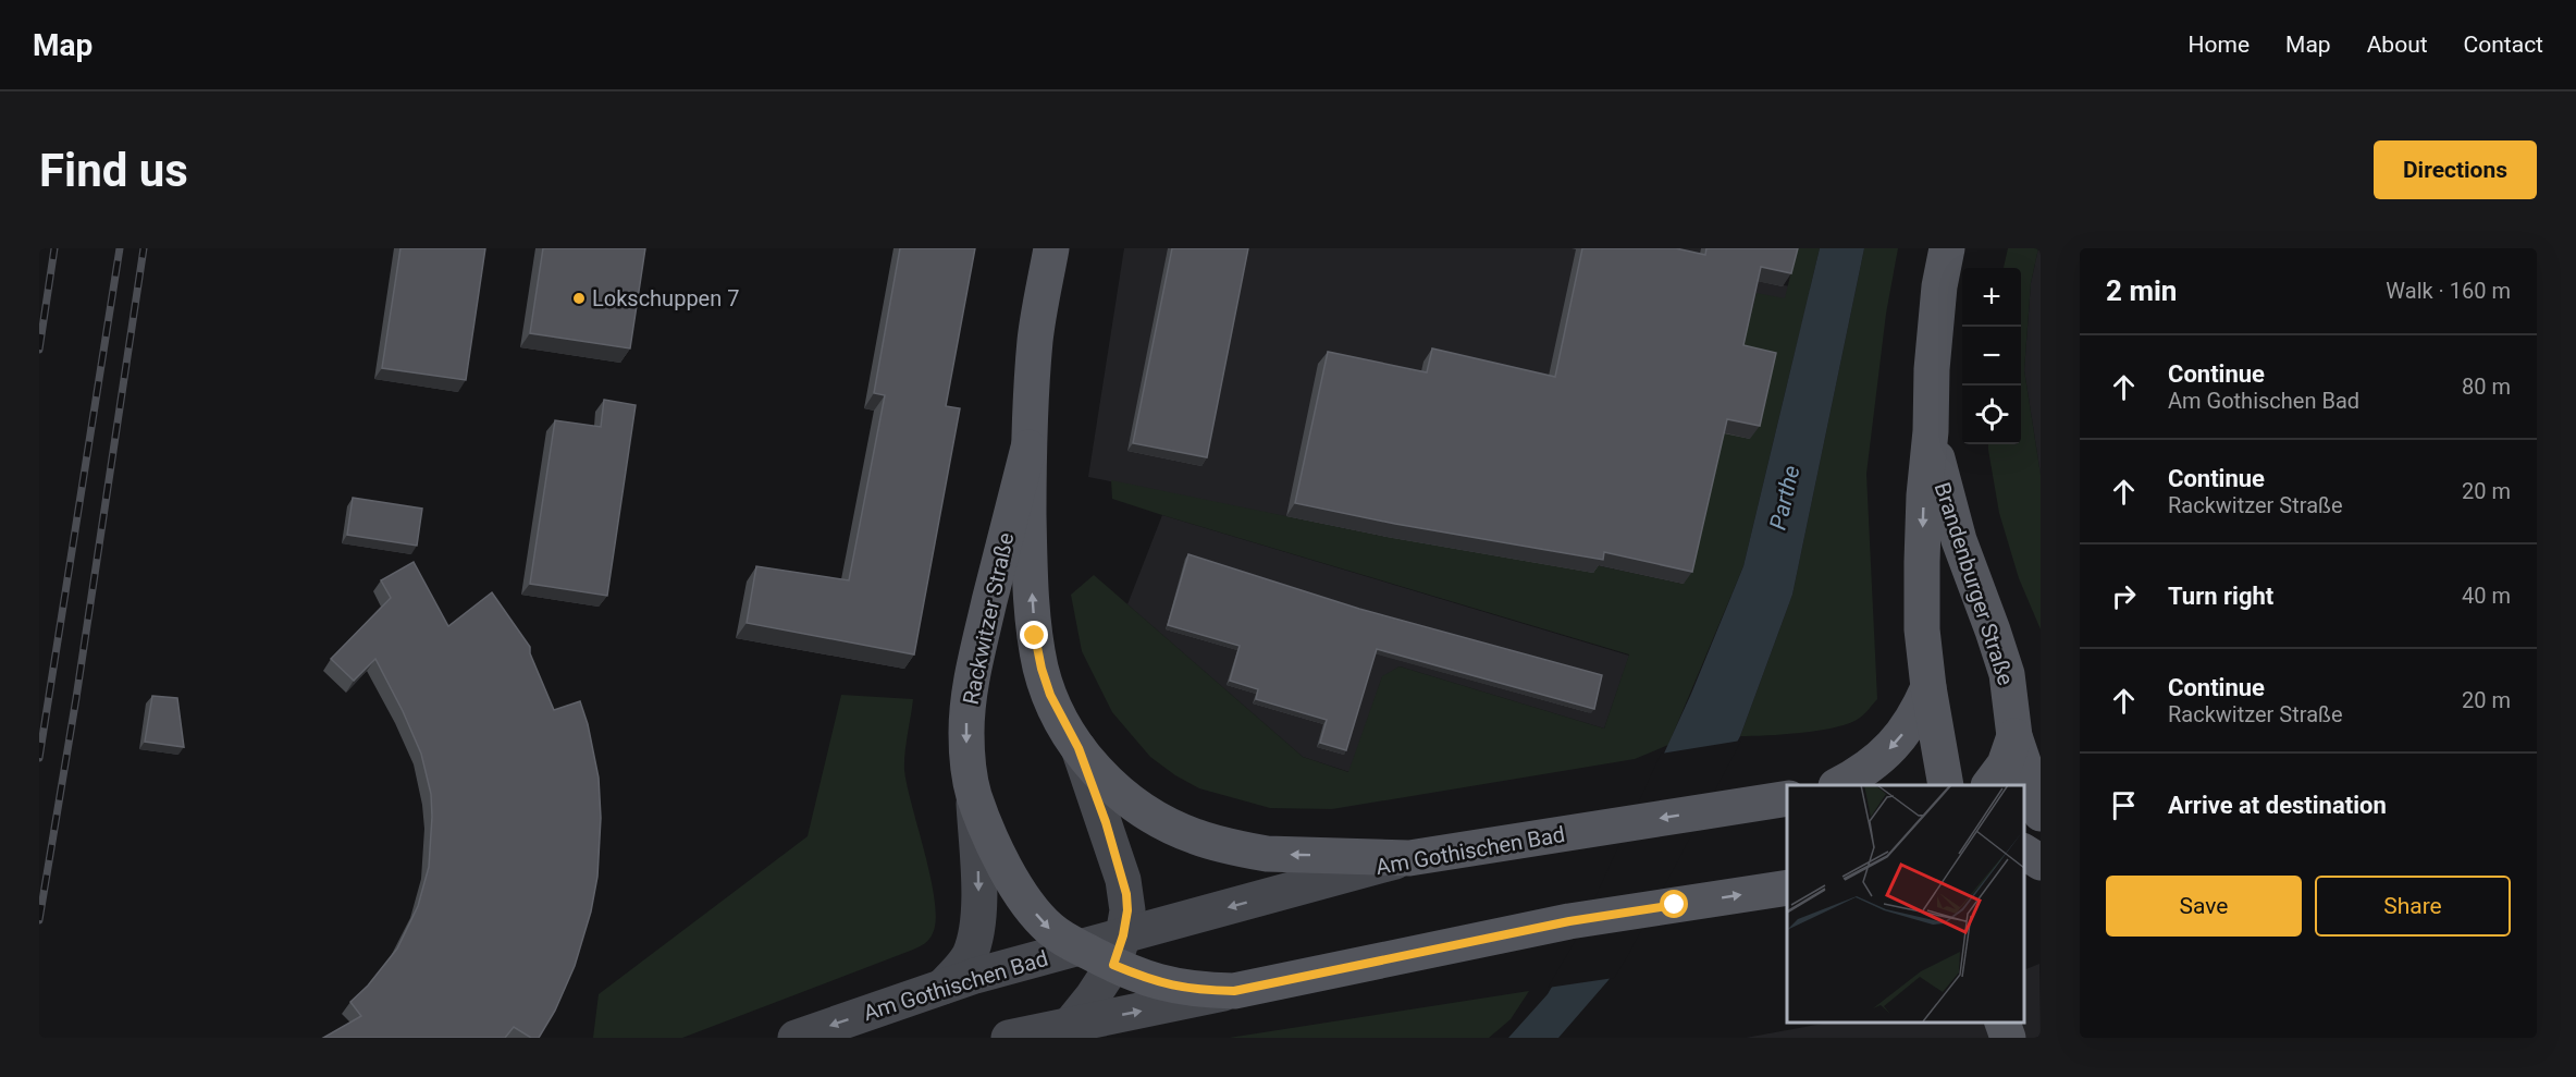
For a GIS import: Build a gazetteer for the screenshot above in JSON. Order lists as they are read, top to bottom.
{
  "streets": {
    "main road": ["Brandenburger Straße", "Rackwitzer Straße", "Am Gothischen Bad"]
  },
  "crossings": [
    ["Rackwitzer Straße", "Am Gothischen Bad"]
  ],
  "water": ["Parthe"],
  "places": ["Lokschuppen 7"],
  "page": {
    "header": "Map",
    "nav": [
      "Home",
      "Map",
      "About",
      "Contact"
    ],
    "buttons": [
      "Directions",
      ["Save", "Share"]
    ],
    "title": "Find us",
    "heading": ["2 min", "Walk · 160 m"],
    "map_buttons": ["+", "−"],
    "list": [
      ["Continue", "Am Gothischen Bad", "80 m"],
      ["Continue", "Rackwitzer Straße", "20 m"],
      ["Turn right", "40 m"],
      ["Continue", "Rackwitzer Straße", "20 m"],
      "Arrive at destination"
    ]
  }
}
